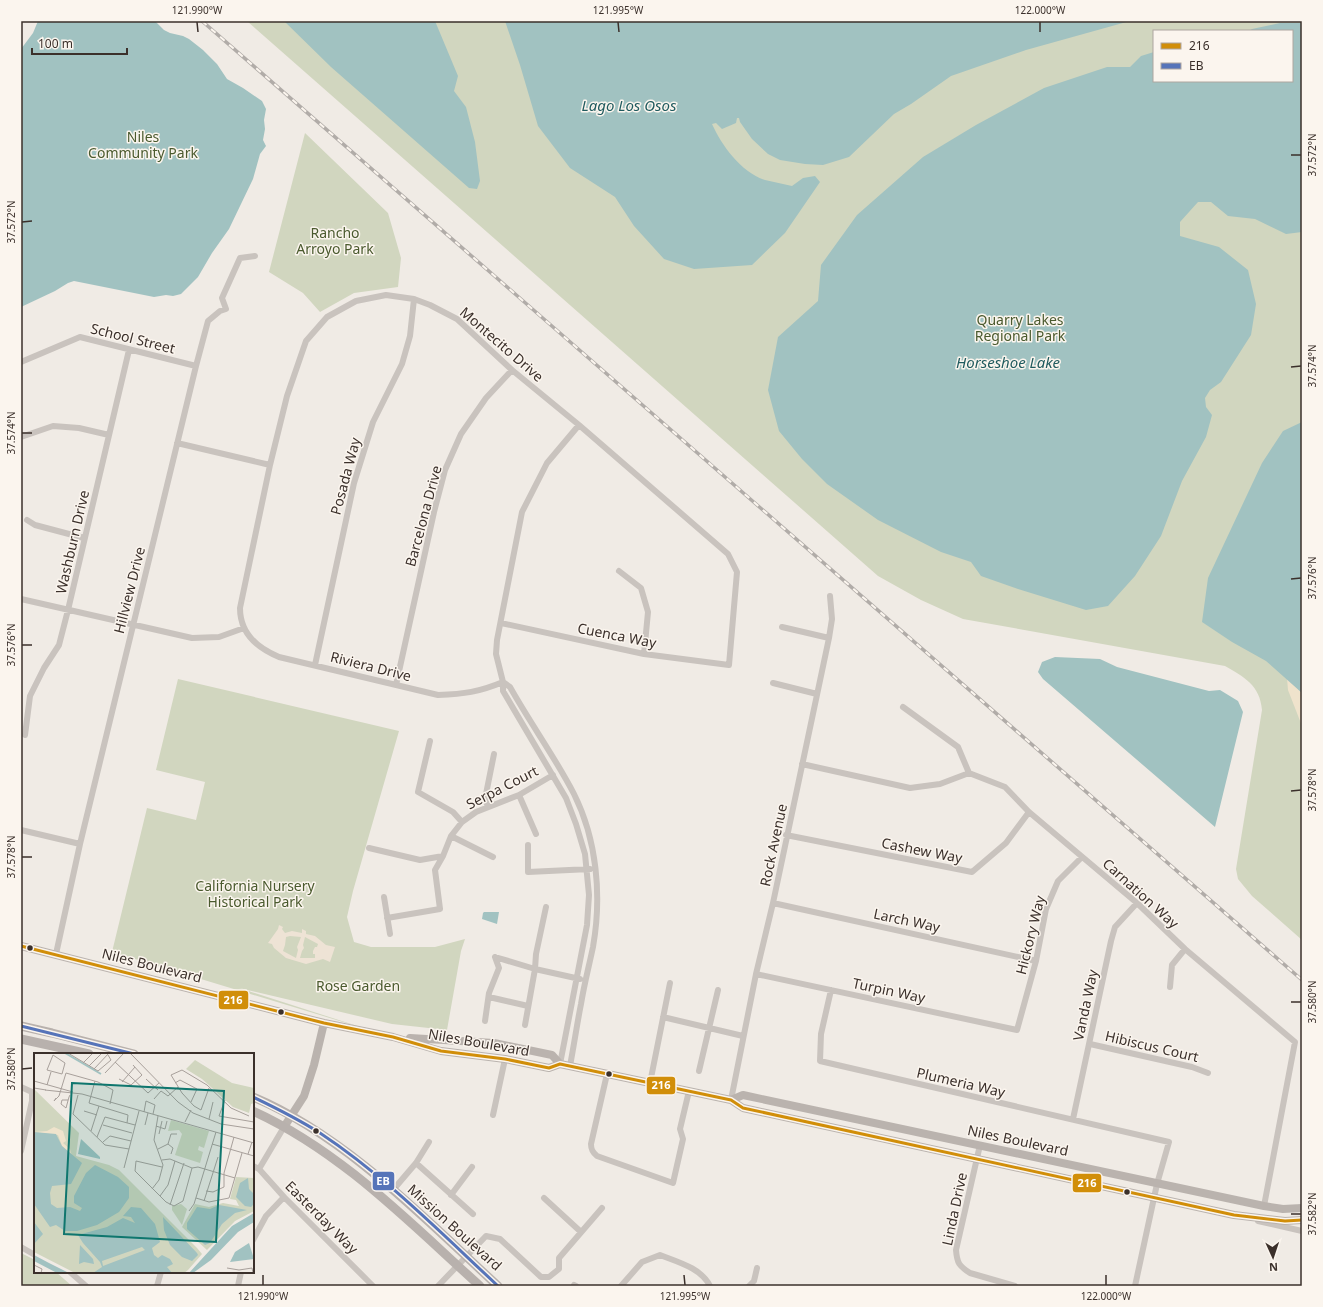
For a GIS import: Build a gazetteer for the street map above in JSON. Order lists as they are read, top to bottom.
{
  "streets": {
    "main road": ["Niles Boulevard", "Mission Boulevard"],
    "street": [
      "School Street",
      "Montecito Drive",
      "Posada Way",
      "Barcelona Drive",
      "Washburn Drive",
      "Hillview Drive",
      "Cuenca Way",
      "Riviera Drive",
      "Serpa Court",
      "Rock Avenue",
      "Cashew Way",
      "Carnation Way",
      "Larch Way",
      "Hickory Way",
      "Turpin Way",
      "Vanda Way",
      "Hibiscus Court",
      "Plumeria Way",
      "Linda Drive",
      "Easterday Way"
    ]
  },
  "crossings": [
    ["School Street", "Washburn Drive"],
    ["School Street", "Hillview Drive"],
    ["Montecito Drive", "Posada Way"],
    ["Montecito Drive", "Barcelona Drive"],
    ["Montecito Drive", "Cuenca Way"],
    ["Montecito Drive", "Riviera Drive"],
    ["Posada Way", "Riviera Drive"],
    ["Barcelona Drive", "Riviera Drive"],
    ["Hillview Drive", "Niles Boulevard"],
    ["Rock Avenue", "Cashew Way"],
    ["Rock Avenue", "Larch Way"],
    ["Rock Avenue", "Niles Boulevard"],
    ["Rock Avenue", "Turpin Way"],
    ["Cashew Way", "Carnation Way"],
    ["Carnation Way", "Hickory Way"],
    ["Carnation Way", "Niles Boulevard"],
    ["Carnation Way", "Vanda Way"],
    ["Larch Way", "Hickory Way"],
    ["Hickory Way", "Turpin Way"],
    ["Niles Boulevard", "Plumeria Way"],
    ["Niles Boulevard", "Linda Drive"],
    ["Turpin Way", "Plumeria Way"],
    ["Vanda Way", "Hibiscus Court"],
    ["Vanda Way", "Plumeria Way"]
  ],
  "water": ["Lago Los Osos", "Horseshoe Lake"],
  "parks": [
    "Niles Community Park",
    "Rancho Arroyo Park",
    "Quarry Lakes Regional Park",
    "California Nursery Historical Park",
    "Rose Garden"
  ],
  "lines": ["transit line 216", "transit line EB"],
  "legend": ["216", "EB"],
  "scale_bar": "100 m",
  "north": "bottom",
  "coordinates": [
    "121.990°W",
    "121.995°W",
    "122.000°W",
    "37.572°N",
    "37.574°N",
    "37.576°N",
    "37.578°N",
    "37.580°N",
    "37.582°N"
  ]
}
